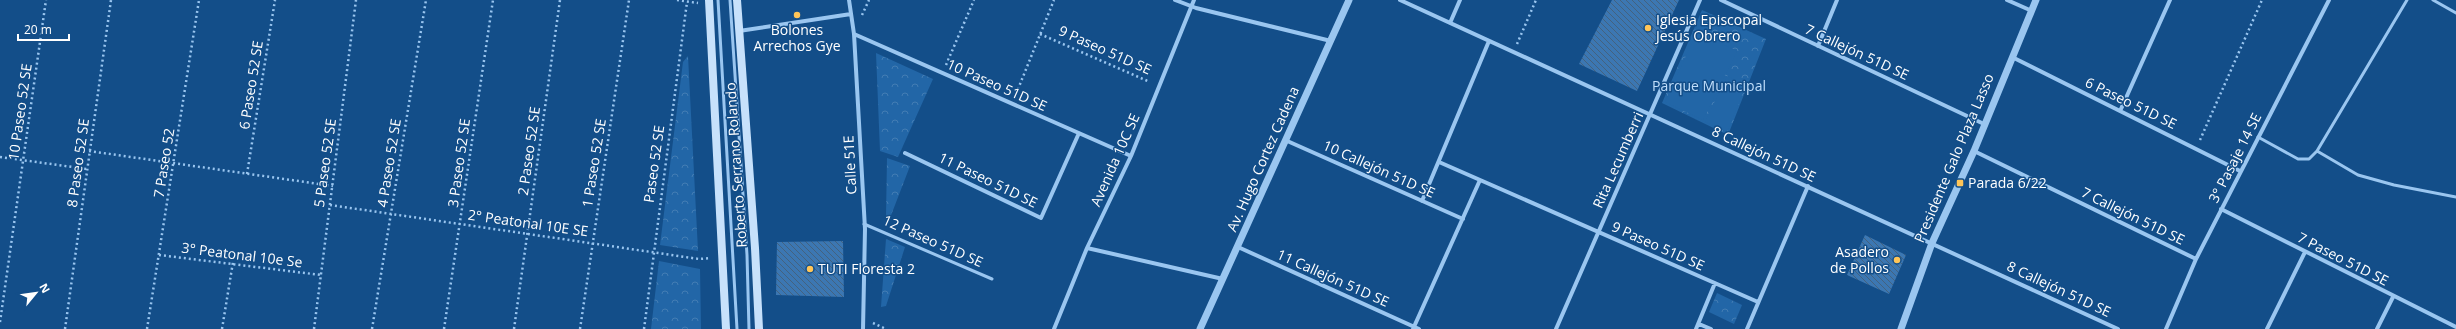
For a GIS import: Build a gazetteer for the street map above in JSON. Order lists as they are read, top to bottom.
{
  "streets": {
    "main road": ["Roberto Serrano Rolando"],
    "street": [
      "9 Paseo 51D SE",
      "7 Callejón 51D SE",
      "10 Paseo 51D SE",
      "6 Paseo 51D SE",
      "8 Callejón 51D SE",
      "Presidente Galo Plaza Lasso",
      "3° Pasaje 14 SE",
      "Av. Hugo Cortez Cadena",
      "Avenida 10C SE",
      "Rita Lecumberri",
      "Calle 51E",
      "10 Callejón 51D SE",
      "11 Paseo 51D SE",
      "7 Paseo 51D SE",
      "11 Callejón 51D SE"
    ],
    "lane": ["12 Paseo 51D SE"],
    "path": [
      "6 Paseo 52 SE",
      "10 Paseo 52 SE",
      "2 Paseo 52 SE",
      "8 Paseo 52 SE",
      "7 Paseo 52",
      "5 Paseo 52 SE",
      "4 Paseo 52 SE",
      "3 Paseo 52 SE",
      "1 Paseo 52 SE",
      "Paseo 52 SE",
      "2° Peatonal 10E SE",
      "3° Peatonal 10e Se"
    ]
  },
  "crossings": [
    ["9 Paseo 51D SE", "Avenida 10C SE"],
    ["9 Paseo 51D SE", "Rita Lecumberri"],
    ["7 Callejón 51D SE", "Presidente Galo Plaza Lasso"],
    ["7 Callejón 51D SE", "3° Pasaje 14 SE"],
    ["10 Paseo 51D SE", "Avenida 10C SE"],
    ["10 Paseo 51D SE", "Calle 51E"],
    ["10 Paseo 51D SE", "11 Paseo 51D SE"],
    ["6 Paseo 51D SE", "Presidente Galo Plaza Lasso"],
    ["6 Paseo 51D SE", "3° Pasaje 14 SE"],
    ["2 Paseo 52 SE", "2° Peatonal 10E SE"],
    ["8 Callejón 51D SE", "Presidente Galo Plaza Lasso"],
    ["8 Callejón 51D SE", "Rita Lecumberri"],
    ["3° Pasaje 14 SE", "7 Paseo 51D SE"],
    ["Av. Hugo Cortez Cadena", "10 Callejón 51D SE"],
    ["Av. Hugo Cortez Cadena", "11 Callejón 51D SE"],
    ["7 Paseo 52", "3° Peatonal 10e Se"],
    ["5 Paseo 52 SE", "2° Peatonal 10E SE"],
    ["5 Paseo 52 SE", "3° Peatonal 10e Se"],
    ["4 Paseo 52 SE", "2° Peatonal 10E SE"],
    ["3 Paseo 52 SE", "2° Peatonal 10E SE"],
    ["1 Paseo 52 SE", "2° Peatonal 10E SE"],
    ["Paseo 52 SE", "2° Peatonal 10E SE"],
    ["Roberto Serrano Rolando", "2° Peatonal 10E SE"],
    ["Calle 51E", "12 Paseo 51D SE"]
  ],
  "parks": ["Parque Municipal"],
  "places": {
    "other": [
      "Bolones Arrechos Gye",
      "Iglesia Episcopal Jesús Obrero",
      "Asadero de Pollos",
      "TUTI Floresta 2"
    ],
    "transit": ["Parada 6/22"]
  },
  "scale_bar": "20 m",
  "north": "top right"
}
